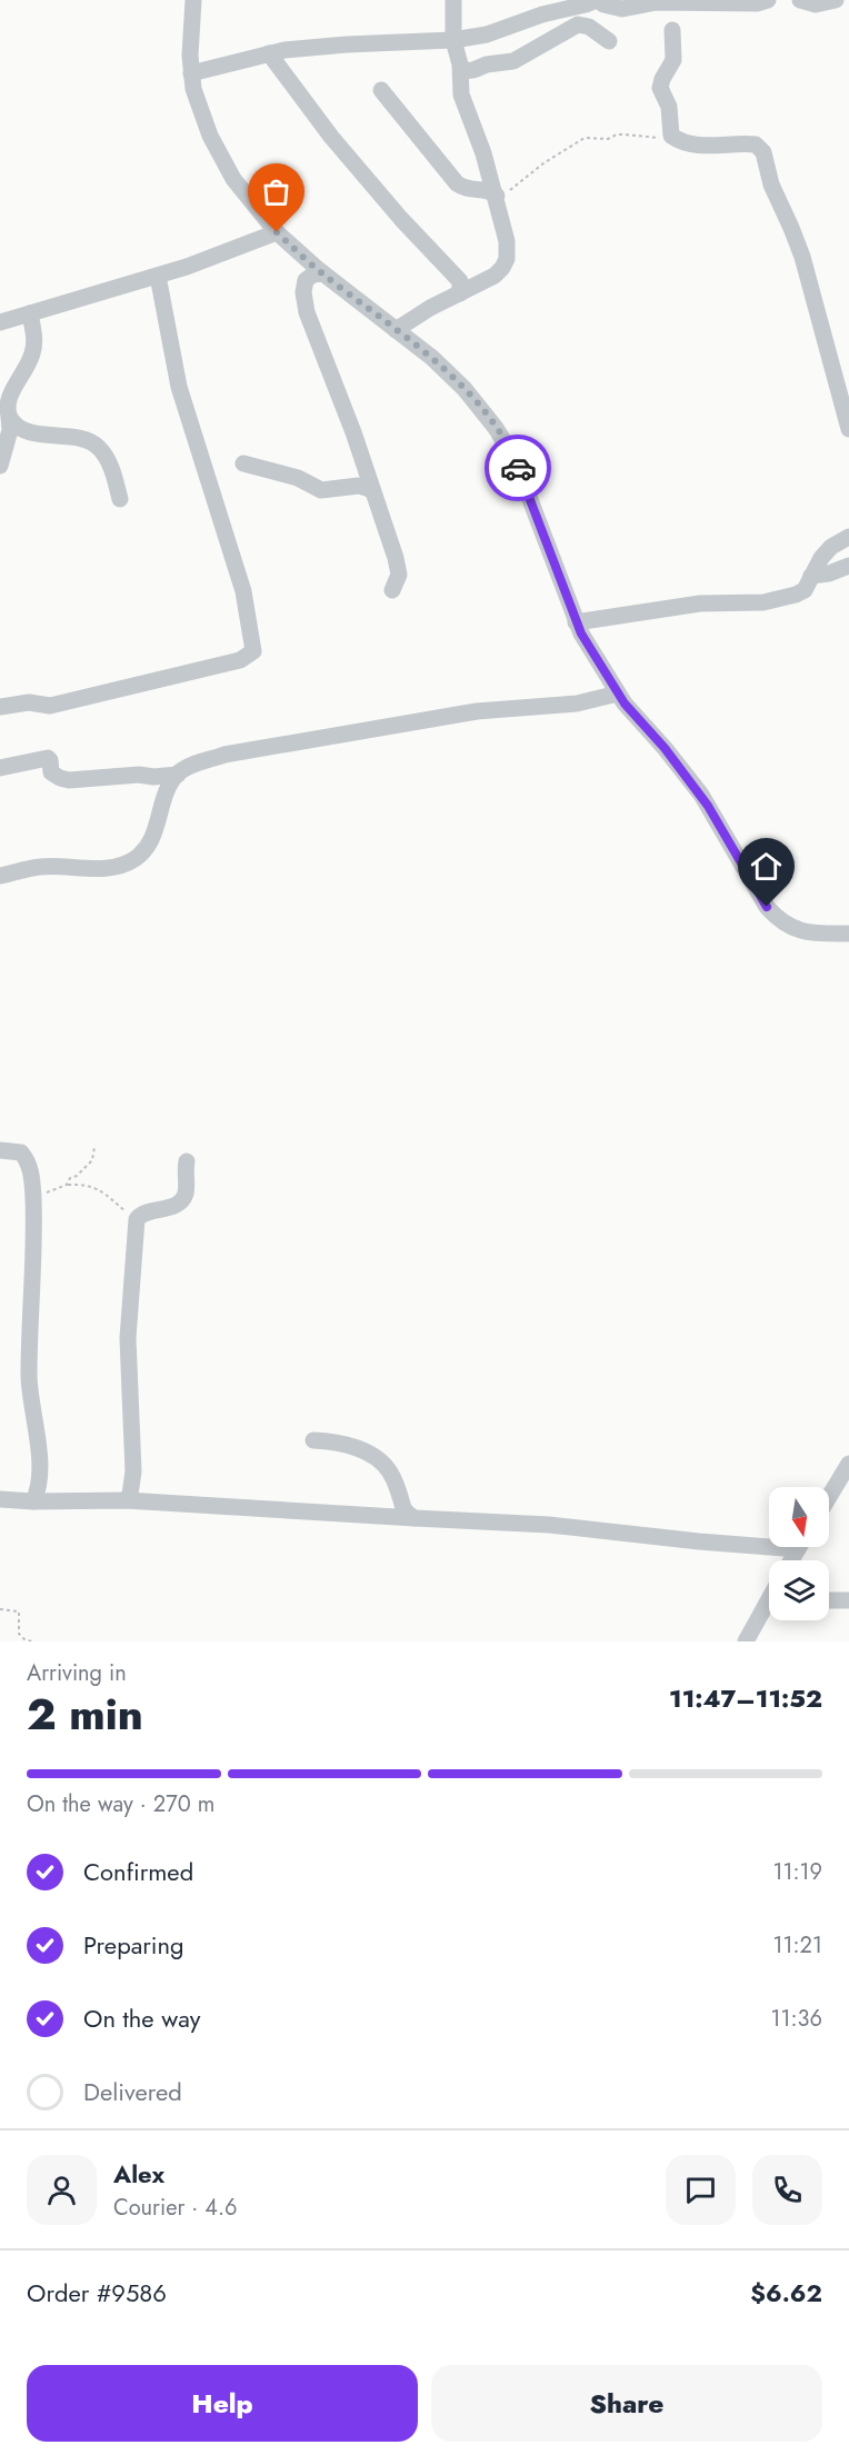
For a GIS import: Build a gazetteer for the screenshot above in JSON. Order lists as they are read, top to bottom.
{
  "north": "bottom",
  "page": {
    "heading": ["2 min", "Arriving in", "11:47–11:52"],
    "panel": [
      "Alex",
      "Courier · 4.6",
      "Order #9586",
      "$6.62"
    ],
    "bar": "On the way · 270 m",
    "list": [
      ["Confirmed", "11:19"],
      ["Preparing", "11:21"],
      ["On the way", "11:36"],
      "Delivered"
    ],
    "buttons": ["Help", "Share"]
  }
}
